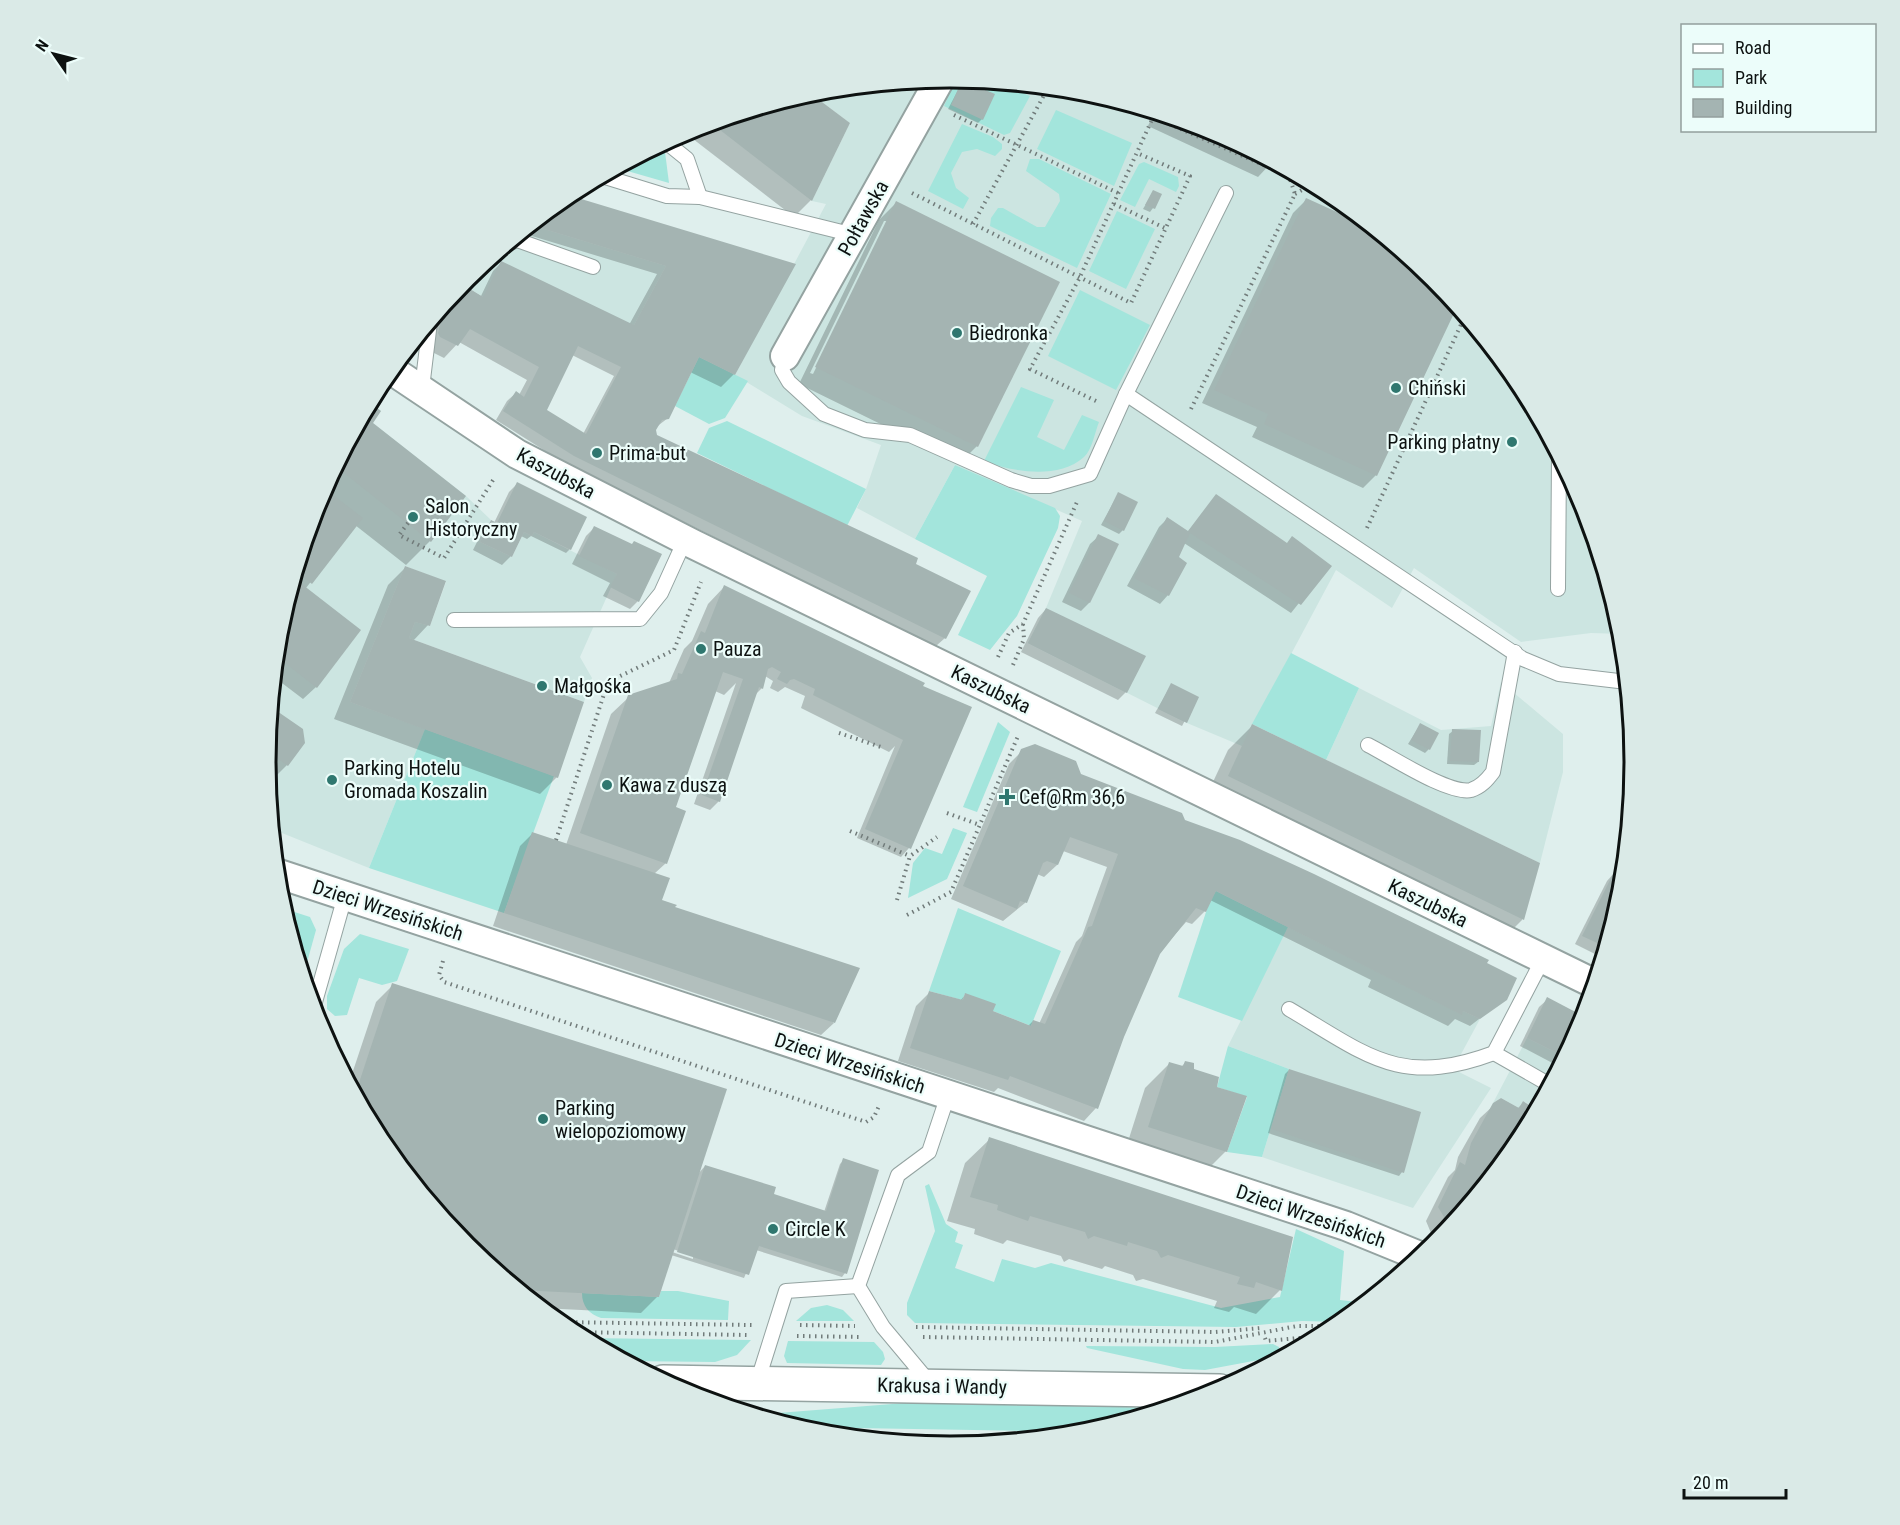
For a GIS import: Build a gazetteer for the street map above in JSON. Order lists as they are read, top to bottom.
{
  "streets": {
    "street": [
      "Połtawska",
      "Kaszubska",
      "Dzieci Wrzesińskich",
      "Krakusa i Wandy"
    ]
  },
  "places": {
    "other": [
      "Biedronka",
      "Chiński",
      "Parking płatny",
      "Prima-but",
      "Salon Historyczny",
      "Pauza",
      "Małgośka",
      "Parking Hotelu Gromada Koszalin",
      "Kawa z duszą",
      "Parking wielopoziomowy",
      "Circle K"
    ],
    "health": ["Cef@Rm 36,6"]
  },
  "legend": ["Road", "Park", "Building"],
  "scale_bar": "20 m",
  "north": "top left"
}
